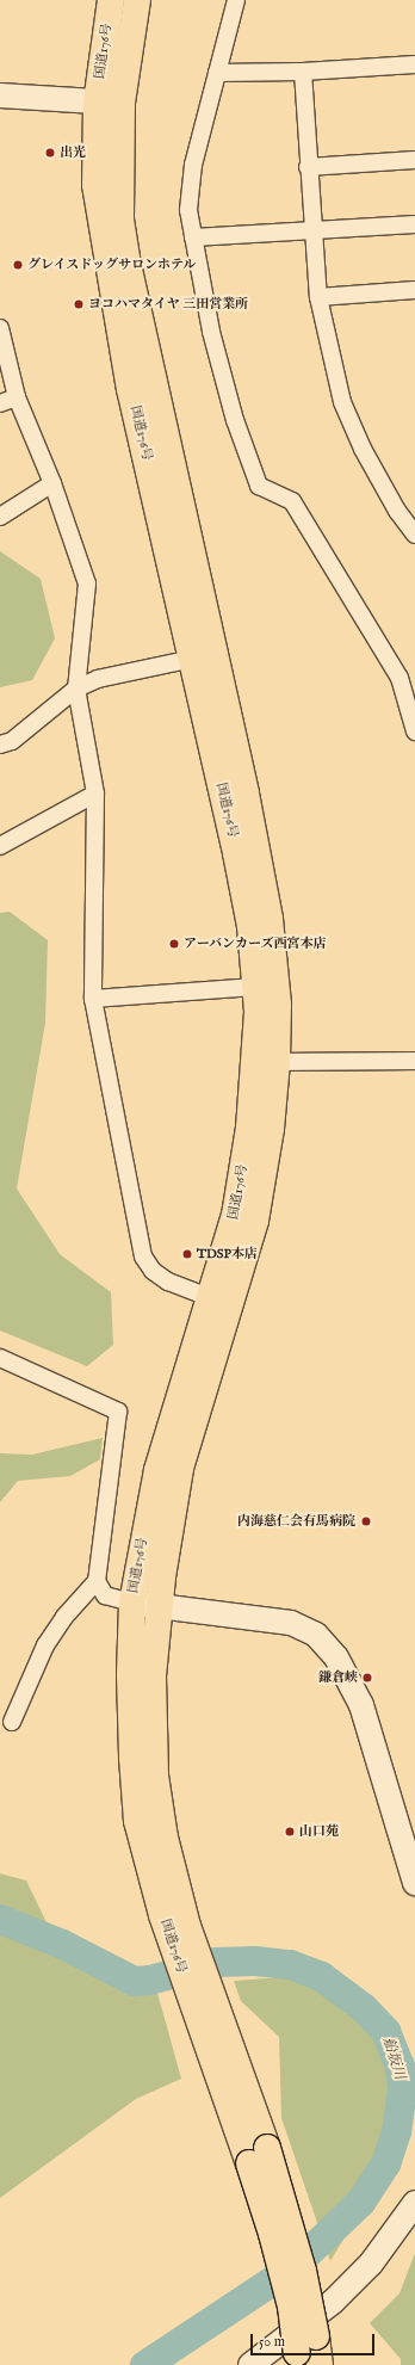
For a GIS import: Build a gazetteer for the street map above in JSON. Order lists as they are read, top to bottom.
{
  "streets": {
    "highway": ["国道176号"]
  },
  "water": ["船坂川"],
  "places": [
    "出光",
    "グレイスドッグサロンホテル",
    "ヨコハマタイヤ 三田営業所",
    "アーバンカーズ西宮本店",
    "TDSP本店",
    "内海慈仁会有馬病院",
    "鎌倉峡",
    "山口苑"
  ],
  "scale_bar": "50 m"
}
